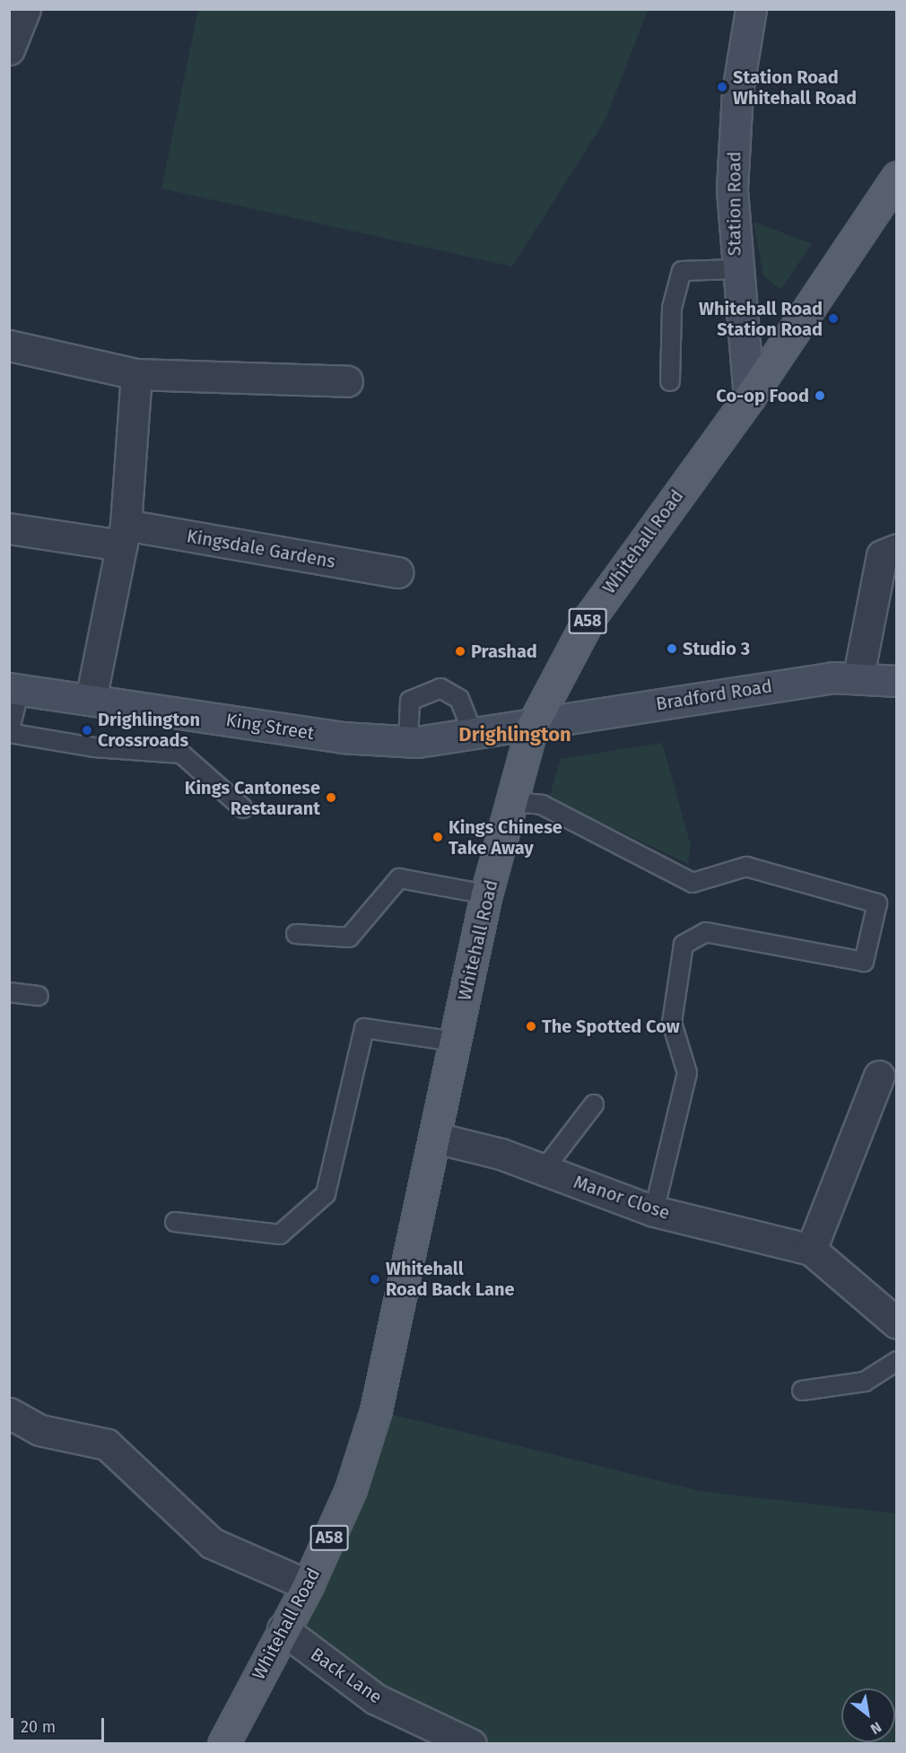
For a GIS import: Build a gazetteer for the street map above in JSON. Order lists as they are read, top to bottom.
{
  "streets": {
    "main road": [
      "Station Road",
      "Whitehall Road",
      "A58",
      "Bradford Road",
      "King Street"
    ],
    "street": ["Kingsdale Gardens", "Manor Close", "Back Lane"]
  },
  "crossings": [
    ["Station Road", "Whitehall Road"],
    ["Whitehall Road", "Bradford Road"],
    ["Whitehall Road", "King Street"],
    ["Whitehall Road", "Manor Close"],
    ["Whitehall Road", "Back Lane"],
    ["Bradford Road", "King Street"]
  ],
  "districts": ["Drighlington"],
  "places": [
    "Station Road Whitehall Road",
    "Whitehall Road Station Road",
    "Co-op Food",
    "Studio 3",
    "Prashad",
    "Drighlington Crossroads",
    "Kings Cantonese Restaurant",
    "Kings Chinese Take Away",
    "The Spotted Cow",
    "Whitehall Road Back Lane"
  ],
  "scale_bar": "20 m",
  "north": "bottom right"
}
